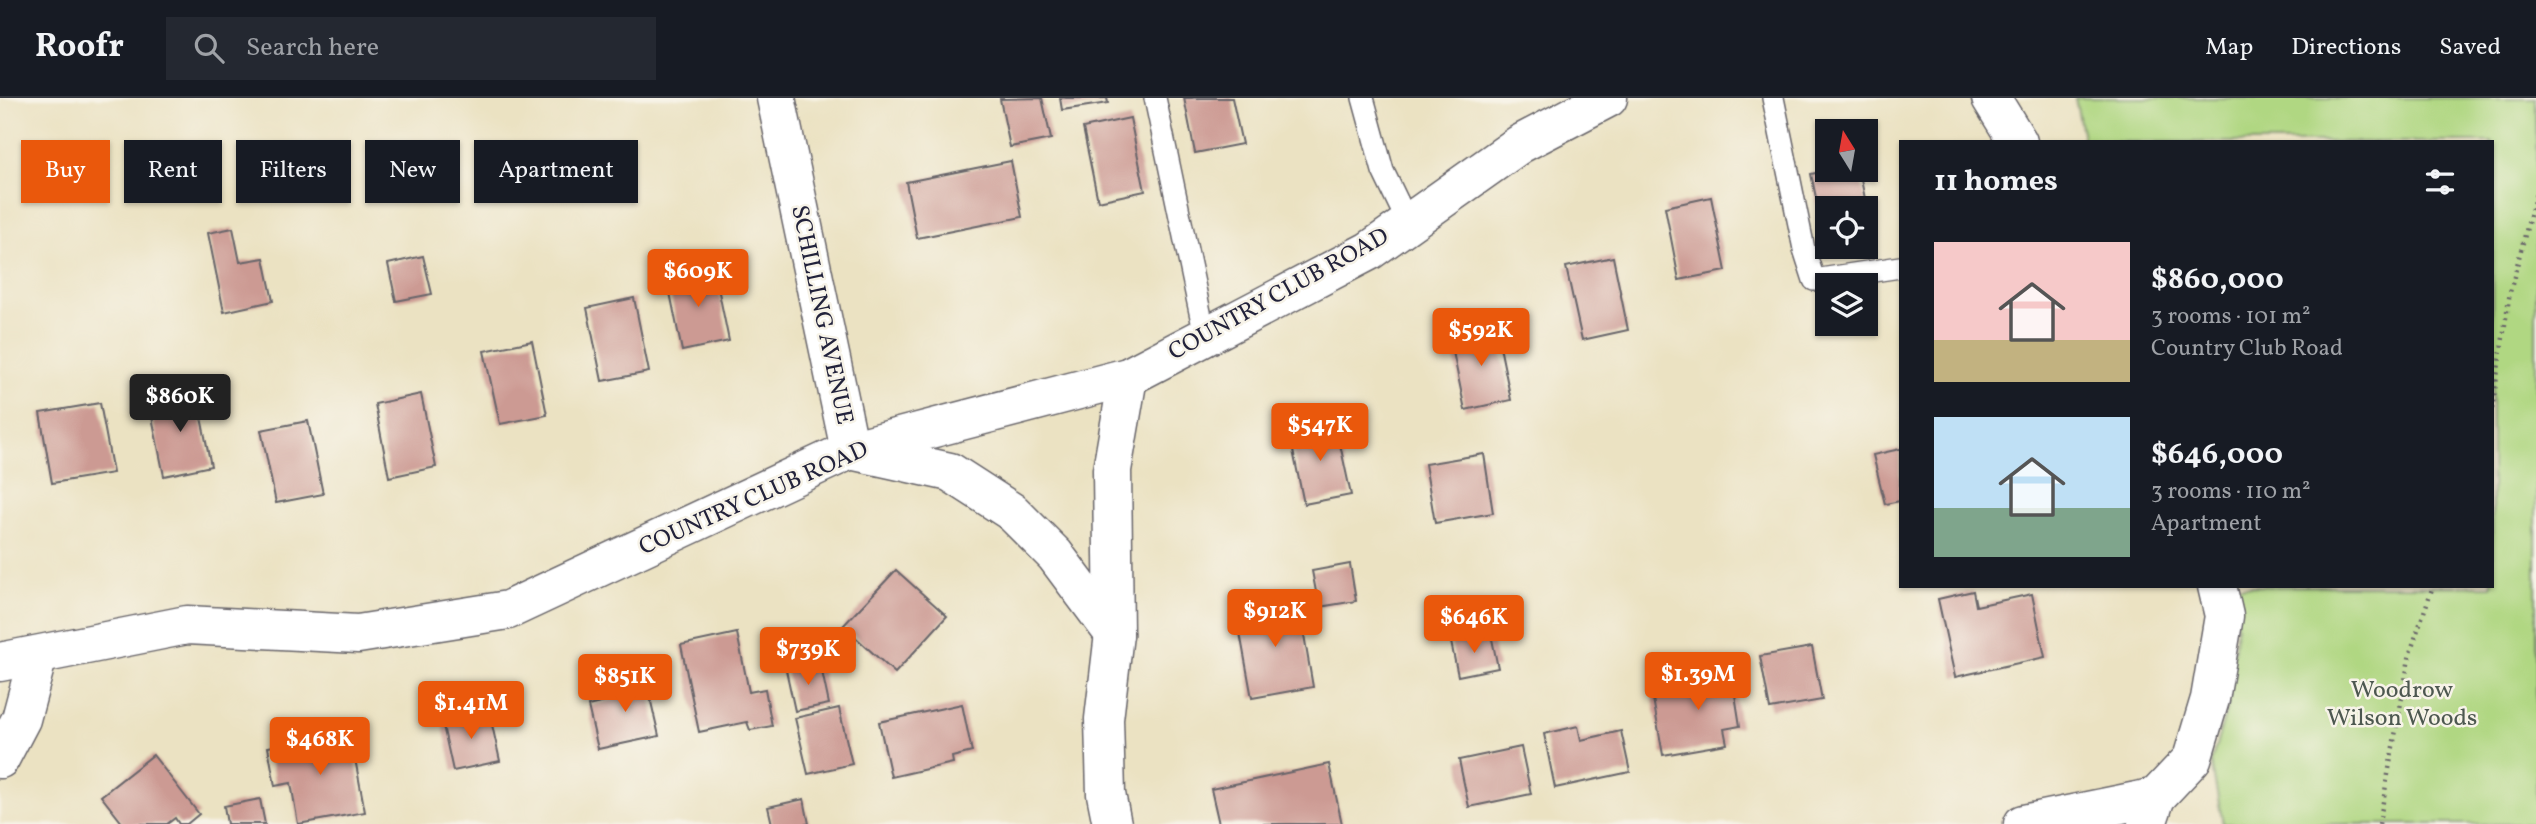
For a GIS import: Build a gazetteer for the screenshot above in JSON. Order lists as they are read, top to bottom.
{
  "streets": {
    "street": ["COUNTRY CLUB ROAD", "SCHILLING AVENUE"]
  },
  "crossings": [
    ["COUNTRY CLUB ROAD", "SCHILLING AVENUE"]
  ],
  "parks": ["Woodrow Wilson Woods"],
  "north": "top",
  "page": {
    "header": "Roofr",
    "search": "Search here",
    "nav": ["Map", "Directions", "Saved"],
    "chip": [
      "Buy",
      "Rent",
      "Filters",
      "New",
      "Apartment"
    ],
    "heading": "11 homes",
    "list": [
      {
        "name": "$860,000",
        "note": "3 rooms · 101 m² · Country Club Road"
      },
      {
        "name": "$646,000",
        "note": "3 rooms · 110 m² · Apartment"
      }
    ],
    "price": [
      "$609K",
      "$592K",
      "$860K",
      "$547K",
      "$912K",
      "$646K",
      "$739K",
      "$1.39M",
      "$851K",
      "$1.41M",
      "$468K"
    ]
  }
}
